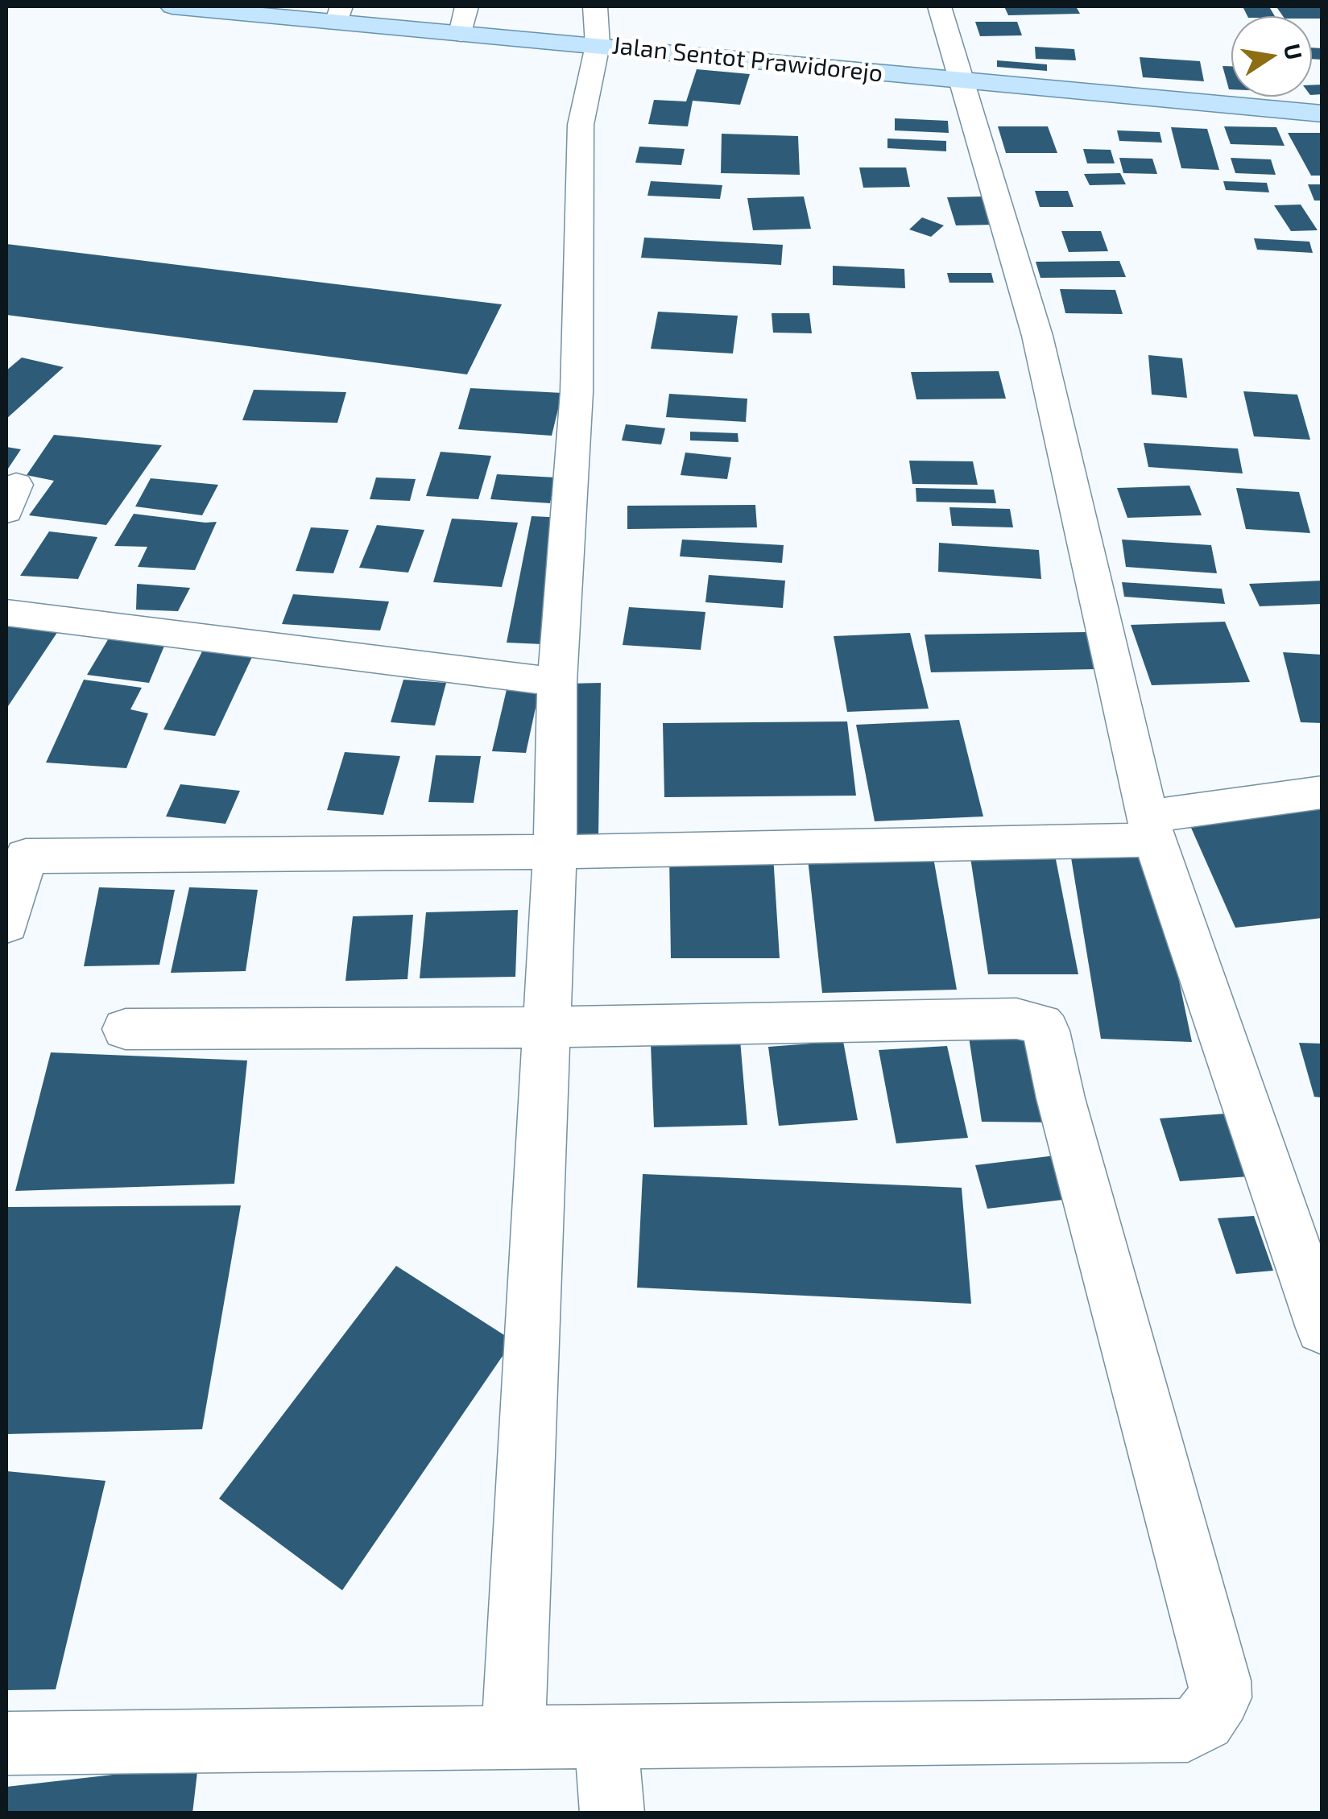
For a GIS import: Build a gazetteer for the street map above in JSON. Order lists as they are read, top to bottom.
{
  "streets": {
    "main road": ["Jalan Sentot Prawidorejo"]
  },
  "north": "right"
}
